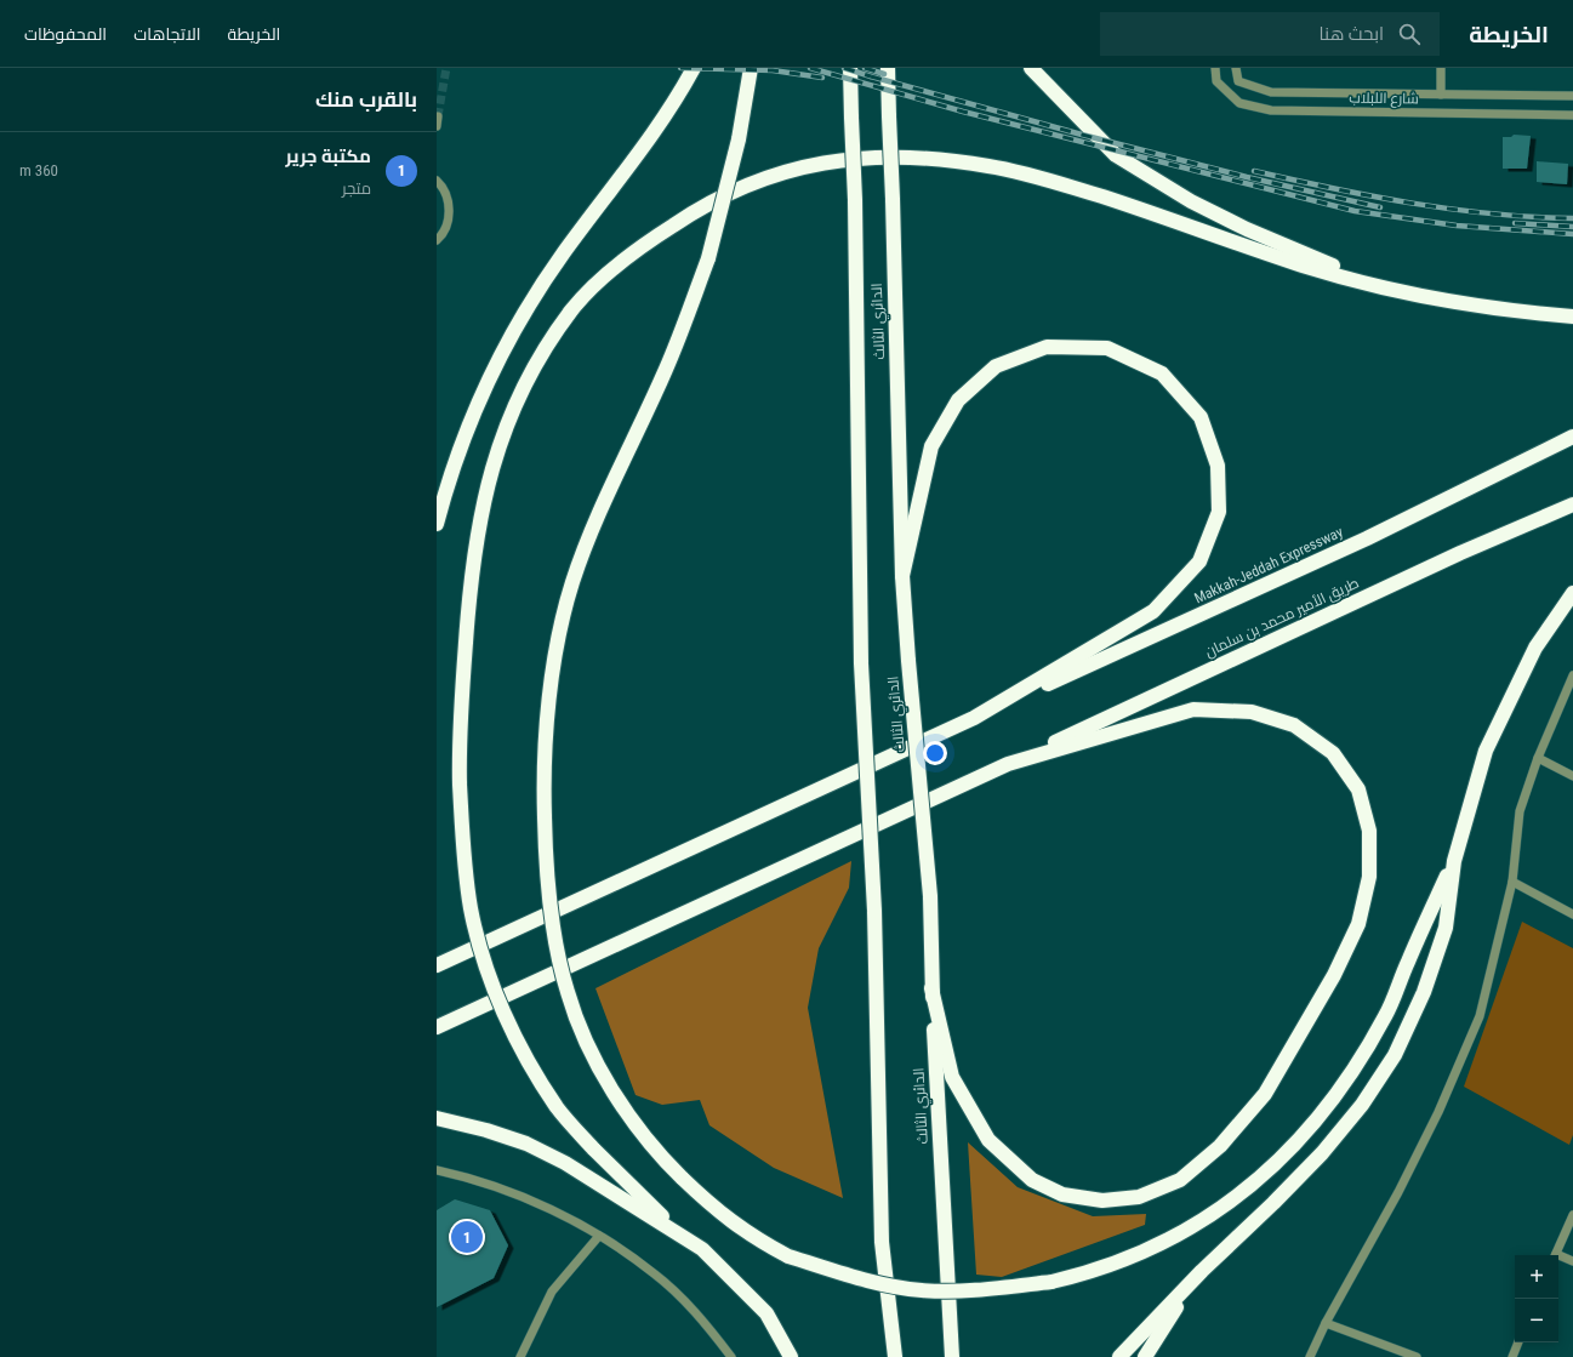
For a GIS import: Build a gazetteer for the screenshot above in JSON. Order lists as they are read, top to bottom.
{
  "streets": {
    "highway": ["الدائري الثالث", "Makkah-Jeddah Expressway", "طريق الأمير محمد بن سلمان"],
    "street": ["شارع اللبلاب"]
  },
  "page": {
    "header": "الخريطة",
    "search": "ابحث هنا",
    "nav": ["الخريطة", "الاتجاهات", "المحفوظات"],
    "heading": "بالقرب منك",
    "list": [
      {
        "mark": "1",
        "name": "مكتبة جرير",
        "note": "متجر",
        "value": "360 m"
      }
    ],
    "pins": "1",
    "map_buttons": ["+", "−"]
  }
}
